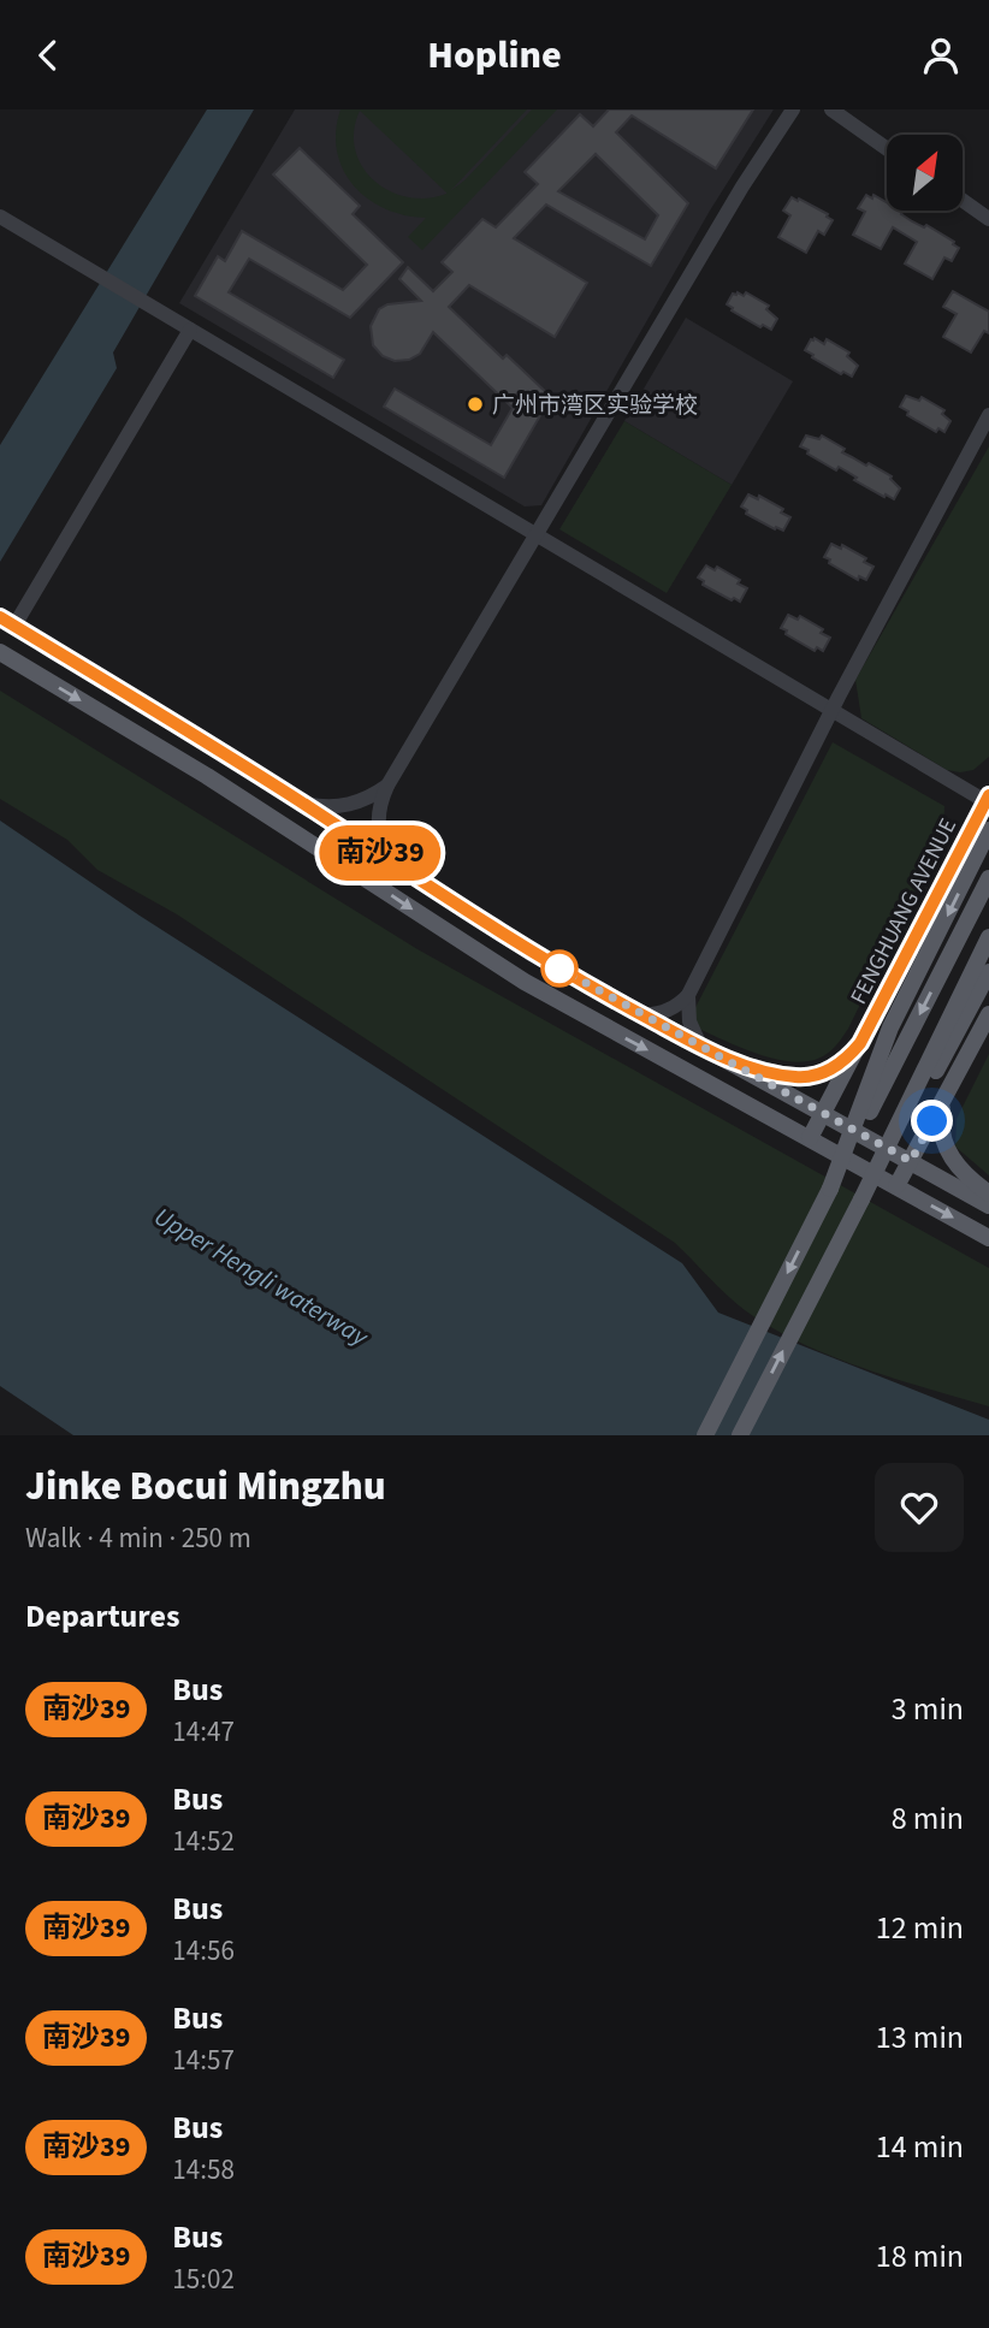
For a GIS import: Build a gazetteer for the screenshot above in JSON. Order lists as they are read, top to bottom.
{
  "streets": {
    "main road": ["FENGHUANG AVENUE"]
  },
  "water": ["Upper Hengli waterway"],
  "places": ["广州市湾区实验学校"],
  "lines": ["bus line 南沙39"],
  "north": "top right",
  "page": {
    "header": "Hopline",
    "on_map": "南沙39",
    "heading": [
      ["Jinke Bocui Mingzhu", "Walk · 4 min · 250 m"],
      "Departures"
    ],
    "list": [
      {
        "mark": "南沙39",
        "name": "Bus",
        "note": "14:47",
        "value": "3 min"
      },
      {
        "mark": "南沙39",
        "name": "Bus",
        "note": "14:52",
        "value": "8 min"
      },
      {
        "mark": "南沙39",
        "name": "Bus",
        "note": "14:56",
        "value": "12 min"
      },
      {
        "mark": "南沙39",
        "name": "Bus",
        "note": "14:57",
        "value": "13 min"
      },
      {
        "mark": "南沙39",
        "name": "Bus",
        "note": "14:58",
        "value": "14 min"
      },
      {
        "mark": "南沙39",
        "name": "Bus",
        "note": "15:02",
        "value": "18 min"
      }
    ]
  }
}
